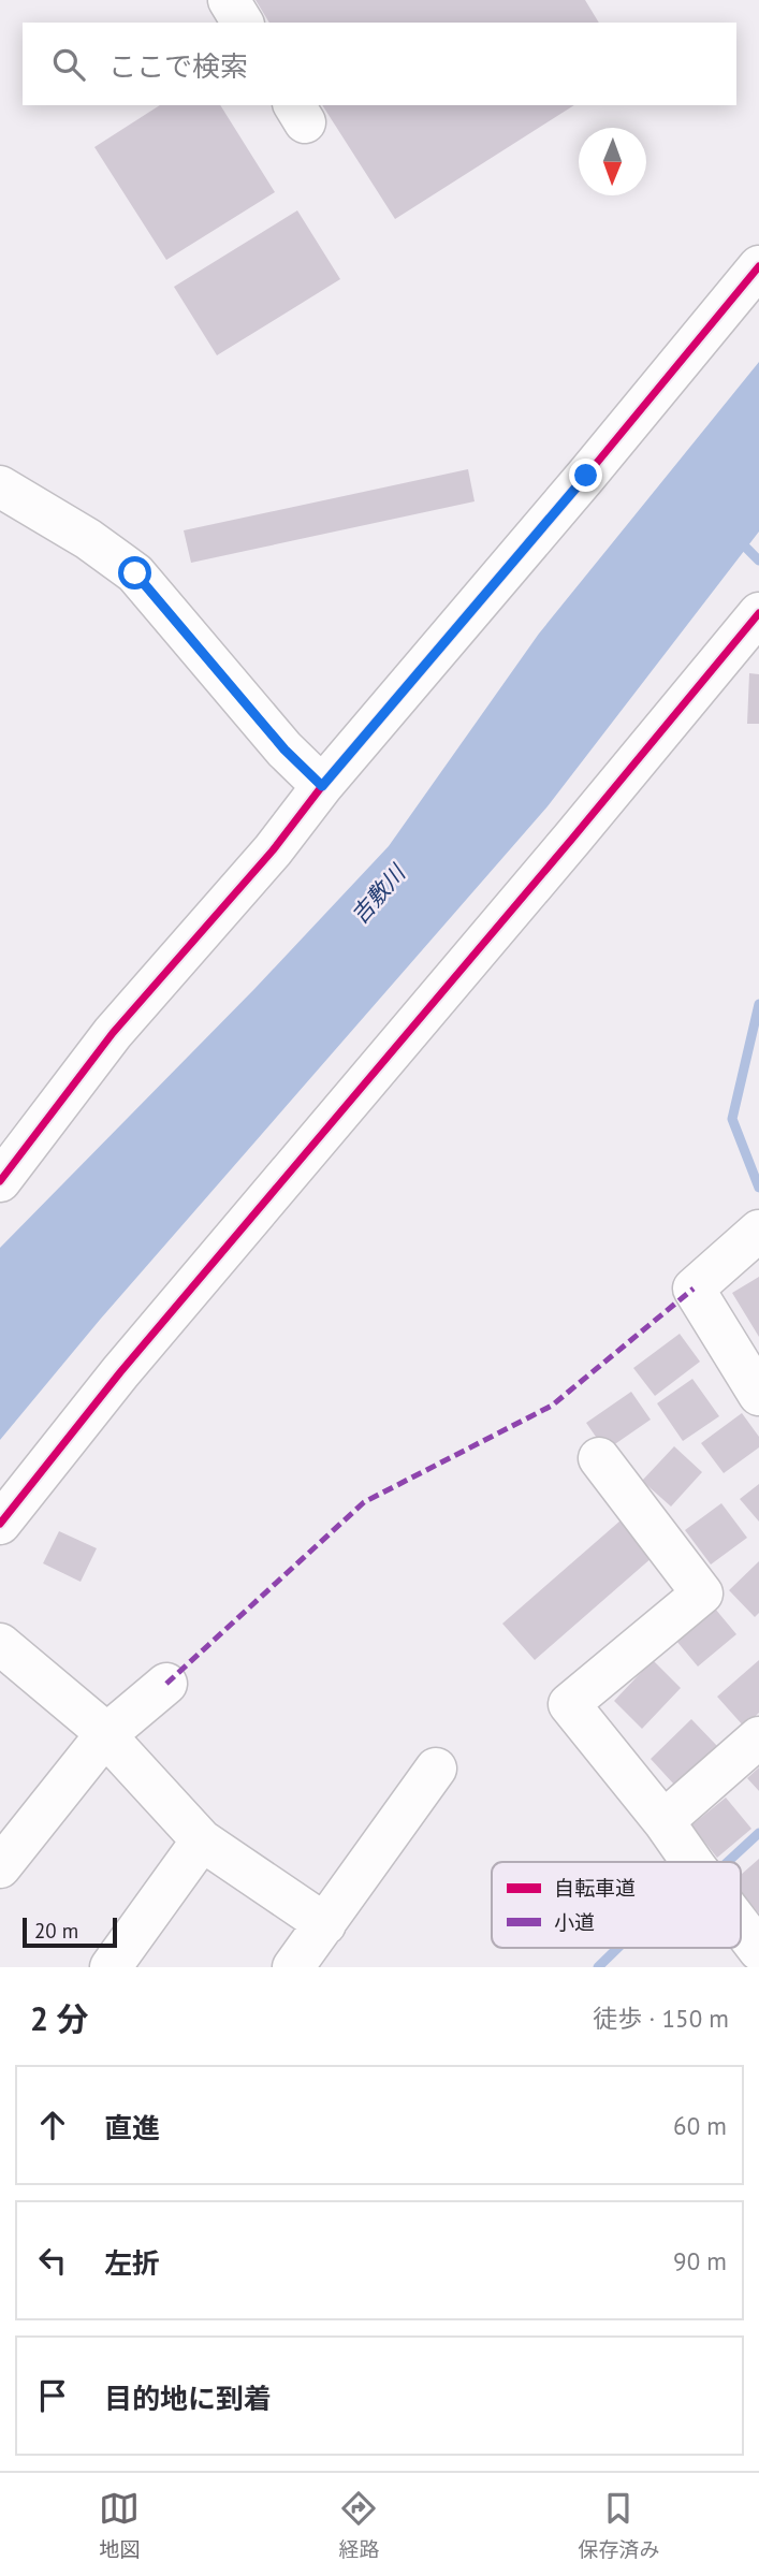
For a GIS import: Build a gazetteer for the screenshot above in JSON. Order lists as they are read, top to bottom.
{
  "water": ["吉敷川"],
  "legend": ["自転車道", "小道"],
  "scale_bar": "20 m",
  "north": "bottom",
  "page": {
    "search": "ここで検索",
    "scale": "20 m",
    "heading": ["2 分", "徒歩 · 150 m"],
    "list": [
      ["直進", "60 m"],
      ["左折", "90 m"],
      "目的地に到着"
    ],
    "nav": ["地図", "経路", "保存済み"]
  }
}
